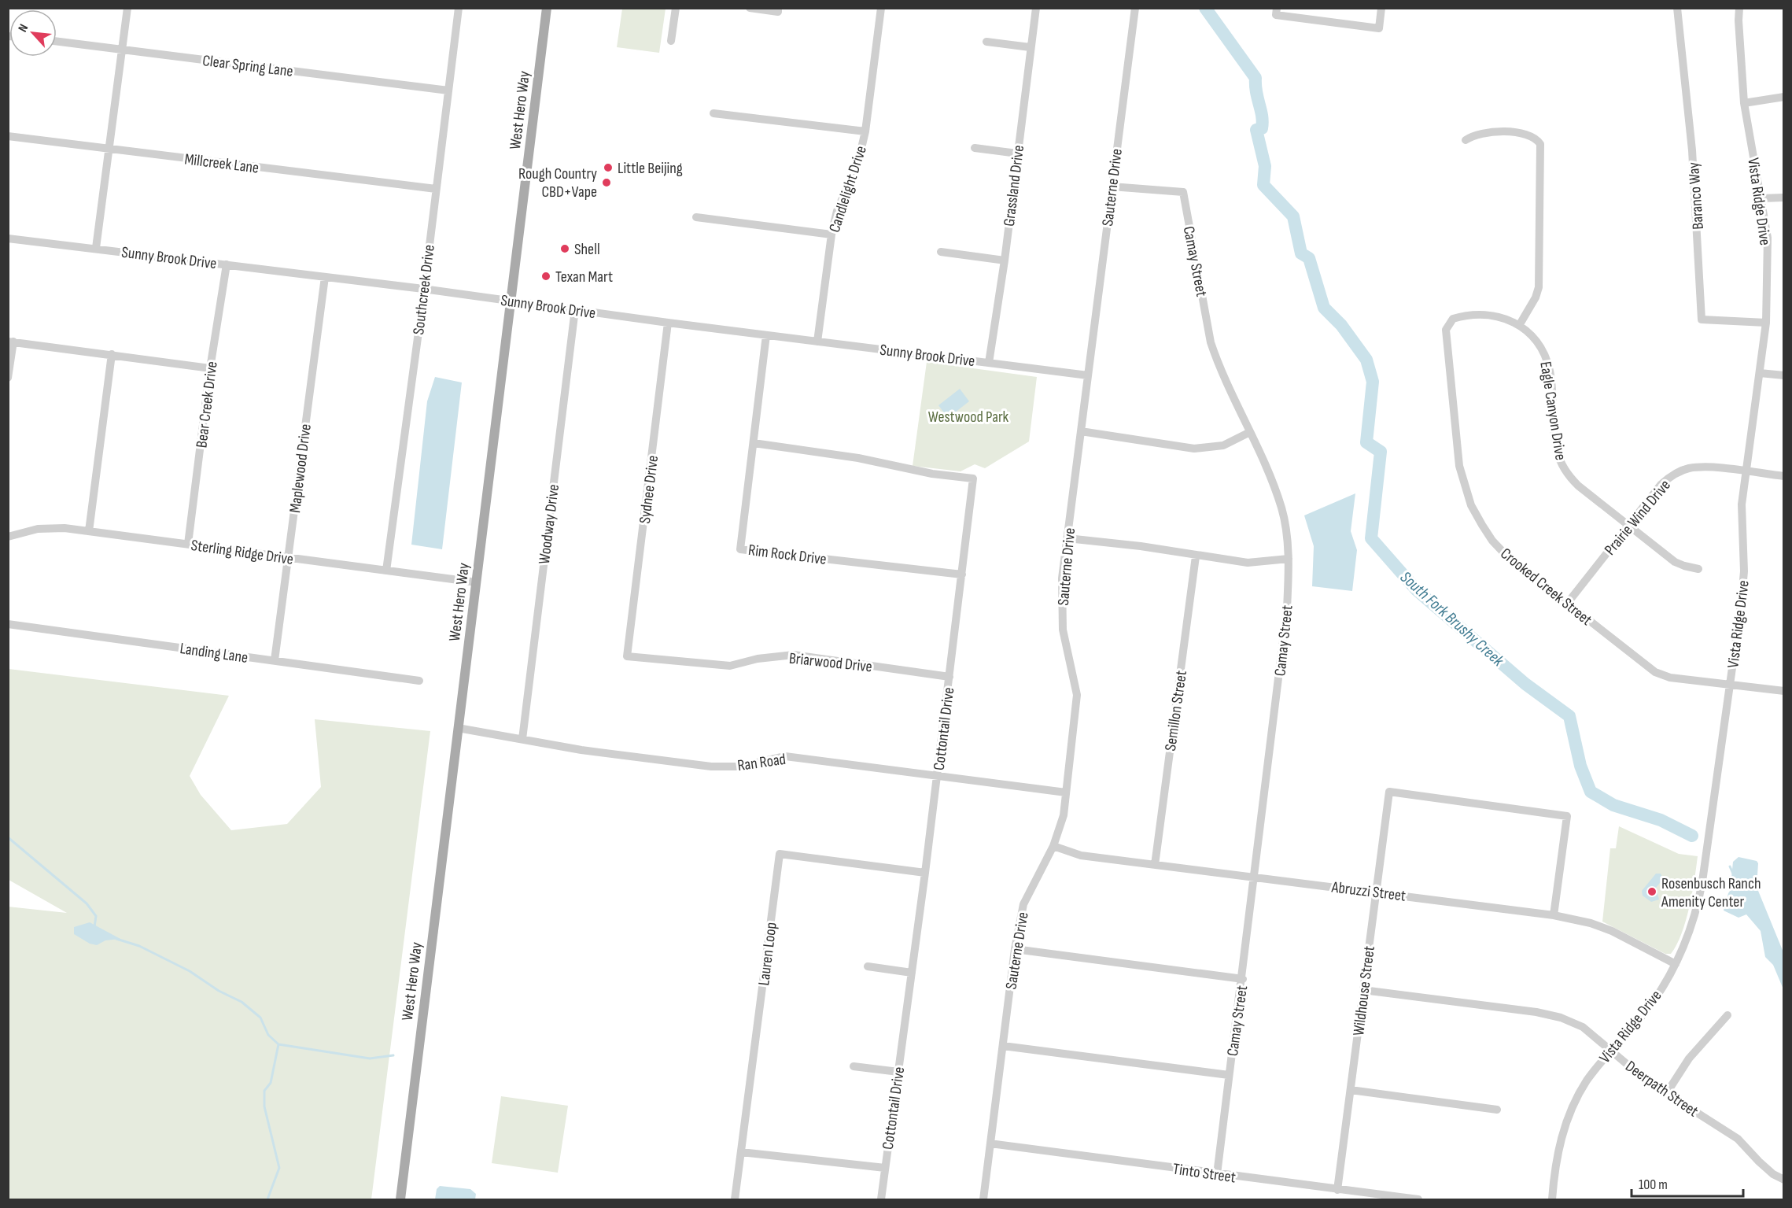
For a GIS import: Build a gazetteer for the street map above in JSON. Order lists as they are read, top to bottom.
{
  "streets": {
    "main road": ["West Hero Way"],
    "street": [
      "Clear Spring Lane",
      "Millcreek Lane",
      "Grassland Drive",
      "Sauterne Drive",
      "Candlelight Drive",
      "Baranco Way",
      "Vista Ridge Drive",
      "Sunny Brook Drive",
      "Camay Street",
      "Southcreek Drive",
      "Bear Creek Drive",
      "Eagle Canyon Drive",
      "Maplewood Drive",
      "Sydnee Drive",
      "Prairie Wind Drive",
      "Woodway Drive",
      "Sterling Ridge Drive",
      "Rim Rock Drive",
      "Crooked Creek Street",
      "Landing Lane",
      "Briarwood Drive",
      "Semillon Street",
      "Cottontail Drive",
      "Ran Road",
      "Abruzzi Street",
      "Lauren Loop",
      "Wildhouse Street",
      "Deerpath Street",
      "Tinto Street"
    ]
  },
  "crossings": [
    ["Clear Spring Lane", "Southcreek Drive"],
    ["West Hero Way", "Sunny Brook Drive"],
    ["West Hero Way", "Sterling Ridge Drive"],
    ["West Hero Way", "Ran Road"],
    ["Millcreek Lane", "Southcreek Drive"],
    ["Grassland Drive", "Sunny Brook Drive"],
    ["Sauterne Drive", "Sunny Brook Drive"],
    ["Sauterne Drive", "Camay Street"],
    ["Sauterne Drive", "Ran Road"],
    ["Sauterne Drive", "Abruzzi Street"],
    ["Sauterne Drive", "Tinto Street"],
    ["Candlelight Drive", "Sunny Brook Drive"],
    ["Baranco Way", "Vista Ridge Drive"],
    ["Vista Ridge Drive", "Prairie Wind Drive"],
    ["Vista Ridge Drive", "Crooked Creek Street"],
    ["Vista Ridge Drive", "Abruzzi Street"],
    ["Vista Ridge Drive", "Deerpath Street"],
    ["Sunny Brook Drive", "Southcreek Drive"],
    ["Sunny Brook Drive", "Bear Creek Drive"],
    ["Sunny Brook Drive", "Maplewood Drive"],
    ["Sunny Brook Drive", "Sydnee Drive"],
    ["Sunny Brook Drive", "Woodway Drive"],
    ["Sunny Brook Drive", "Rim Rock Drive"],
    ["Camay Street", "Abruzzi Street"],
    ["Camay Street", "Tinto Street"],
    ["Southcreek Drive", "Sterling Ridge Drive"],
    ["Bear Creek Drive", "Sterling Ridge Drive"],
    ["Eagle Canyon Drive", "Prairie Wind Drive"],
    ["Eagle Canyon Drive", "Crooked Creek Street"],
    ["Maplewood Drive", "Sterling Ridge Drive"],
    ["Maplewood Drive", "Landing Lane"],
    ["Sydnee Drive", "Briarwood Drive"],
    ["Prairie Wind Drive", "Crooked Creek Street"],
    ["Woodway Drive", "Ran Road"],
    ["Rim Rock Drive", "Cottontail Drive"],
    ["Briarwood Drive", "Cottontail Drive"],
    ["Semillon Street", "Abruzzi Street"],
    ["Cottontail Drive", "Ran Road"],
    ["Cottontail Drive", "Lauren Loop"],
    ["Abruzzi Street", "Wildhouse Street"],
    ["Wildhouse Street", "Deerpath Street"],
    ["Wildhouse Street", "Tinto Street"]
  ],
  "water": ["South Fork Brushy Creek"],
  "parks": ["Westwood Park"],
  "places": [
    "Little Beijing",
    "Rough Country CBD+Vape",
    "Shell",
    "Texan Mart",
    "Rosenbusch Ranch Amenity Center"
  ],
  "scale_bar": "100 m",
  "north": "top left"
}
